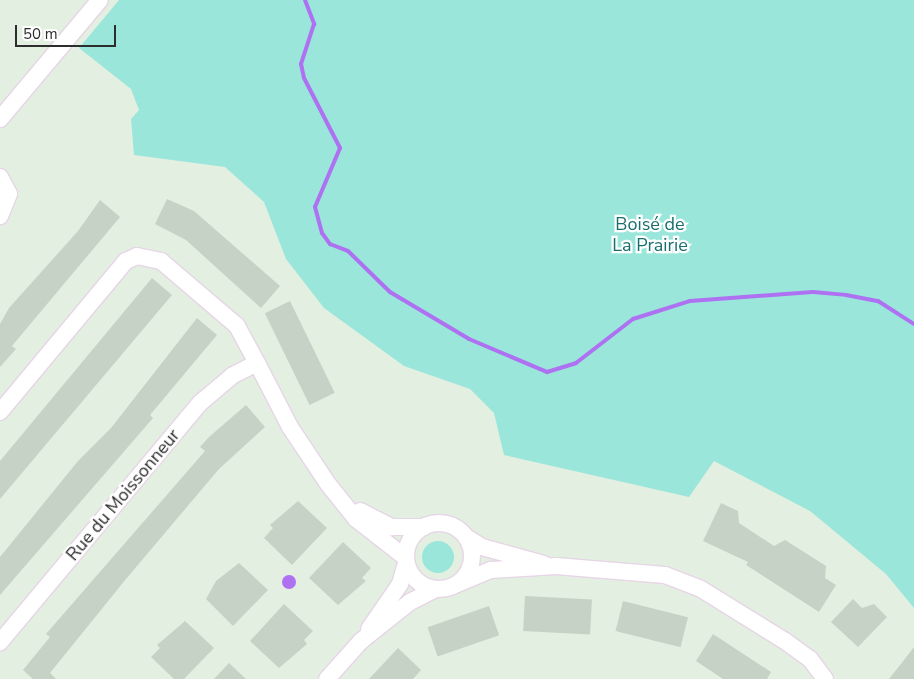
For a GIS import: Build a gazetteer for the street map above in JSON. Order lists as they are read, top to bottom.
{
  "streets": {
    "street": ["Rue du Moissonneur"]
  },
  "parks": ["Boisé de La Prairie"],
  "scale_bar": "50 m"
}
